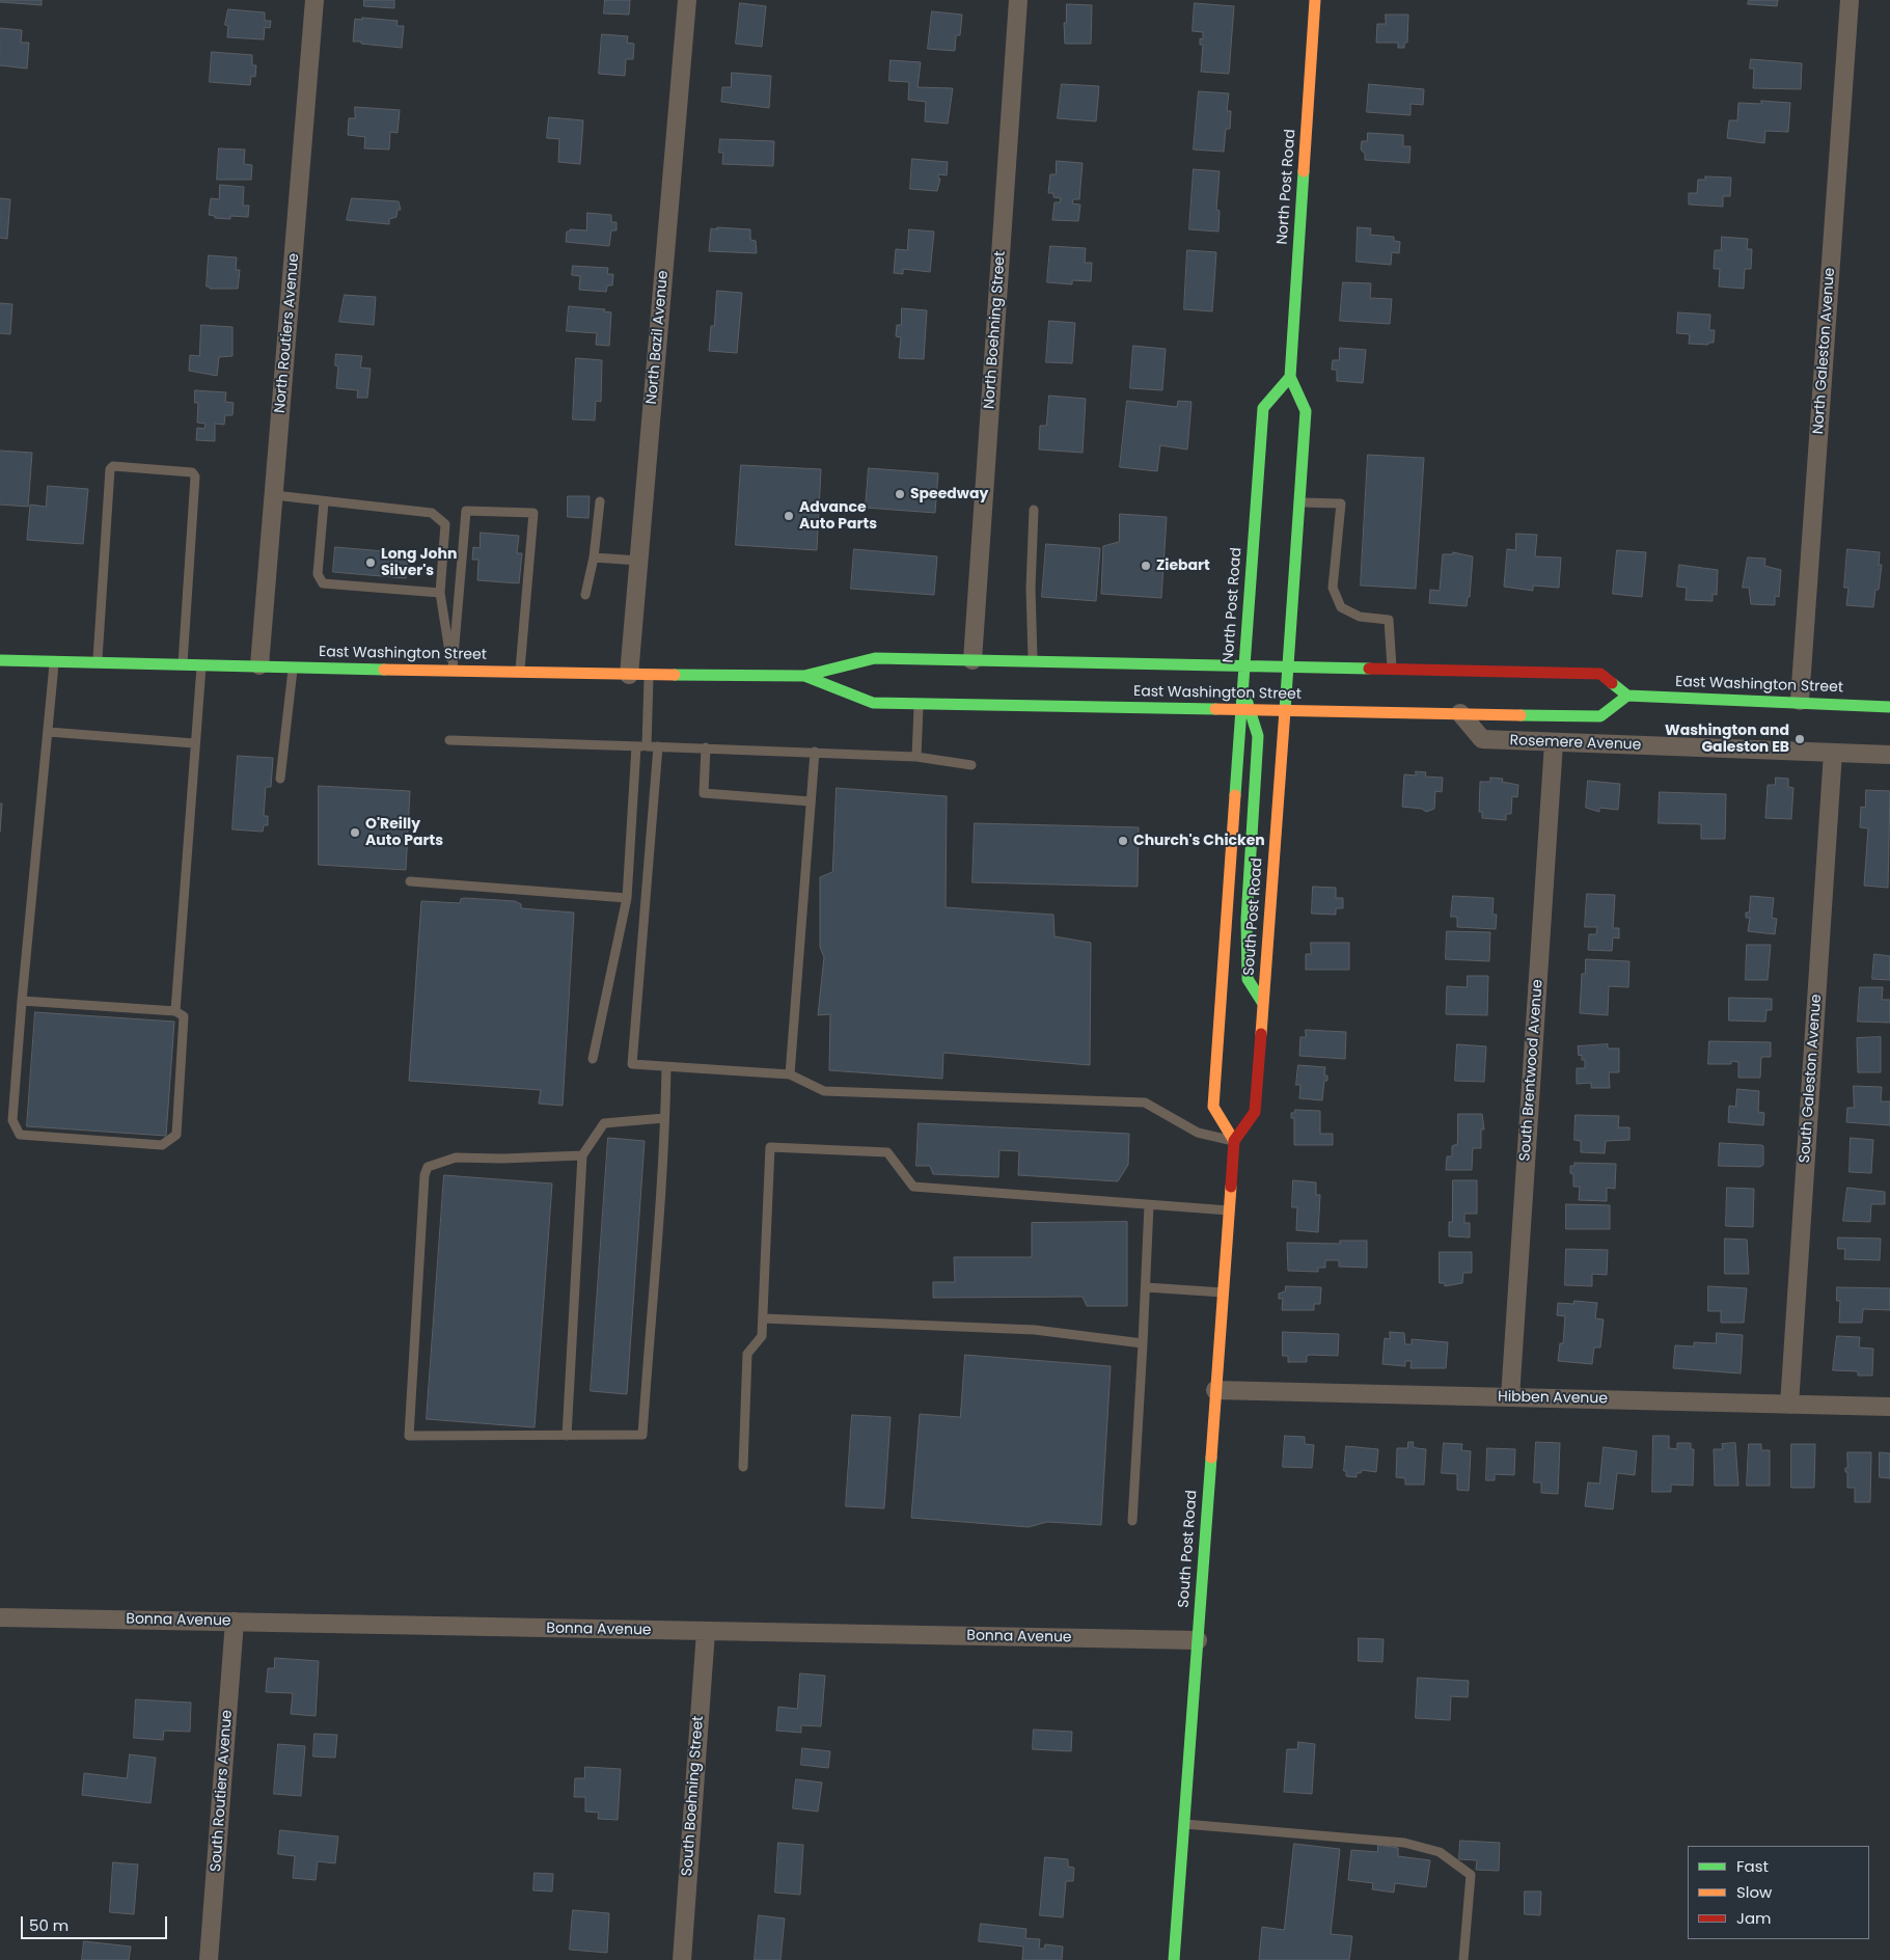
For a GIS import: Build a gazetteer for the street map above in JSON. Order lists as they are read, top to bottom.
{
  "streets": {
    "main road": ["North Post Road", "East Washington Street", "South Post Road"],
    "street": [
      "North Boehning Street",
      "North Routiers Avenue",
      "North Bazil Avenue",
      "North Galeston Avenue",
      "Rosemere Avenue",
      "South Brentwood Avenue",
      "South Galeston Avenue",
      "Hibben Avenue",
      "Bonna Avenue",
      "South Routiers Avenue",
      "South Boehning Street"
    ]
  },
  "crossings": [
    ["North Post Road", "East Washington Street"],
    ["North Post Road", "South Post Road"],
    ["North Boehning Street", "East Washington Street"],
    ["North Routiers Avenue", "East Washington Street"],
    ["North Bazil Avenue", "East Washington Street"],
    ["North Galeston Avenue", "East Washington Street"],
    ["East Washington Street", "Rosemere Avenue"],
    ["East Washington Street", "South Post Road"],
    ["Rosemere Avenue", "South Brentwood Avenue"],
    ["Rosemere Avenue", "South Galeston Avenue"],
    ["South Post Road", "Hibben Avenue"],
    ["South Post Road", "Bonna Avenue"],
    ["South Brentwood Avenue", "Hibben Avenue"],
    ["South Galeston Avenue", "Hibben Avenue"],
    ["Bonna Avenue", "South Routiers Avenue"],
    ["Bonna Avenue", "South Boehning Street"]
  ],
  "places": [
    "Speedway",
    "Advance Auto Parts",
    "Long John Silver's",
    "Ziebart",
    "Washington and Galeston EB",
    "O'Reilly Auto Parts",
    "Church's Chicken"
  ],
  "legend": ["Fast", "Slow", "Jam"],
  "scale_bar": "50 m"
}
